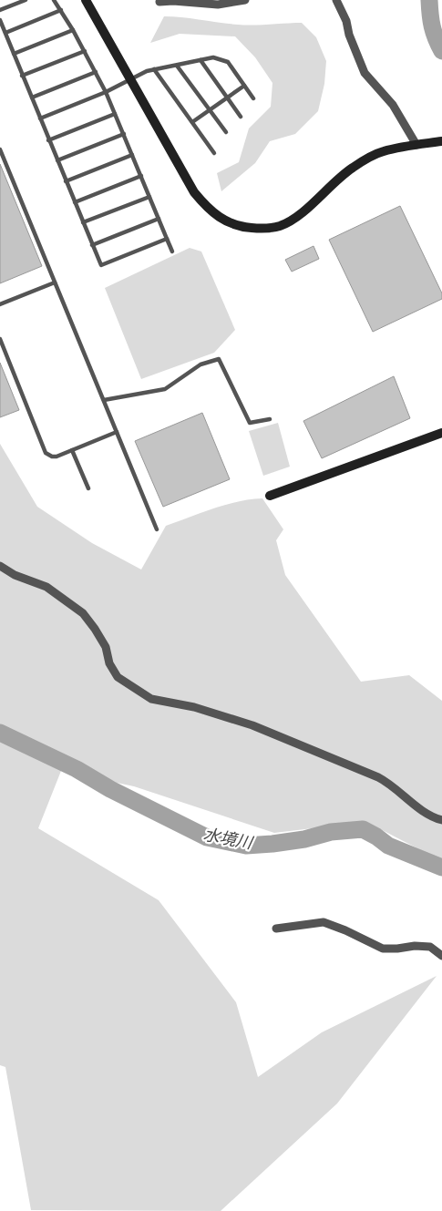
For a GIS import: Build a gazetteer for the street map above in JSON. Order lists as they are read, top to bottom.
{
  "water": ["水境川"]
}
